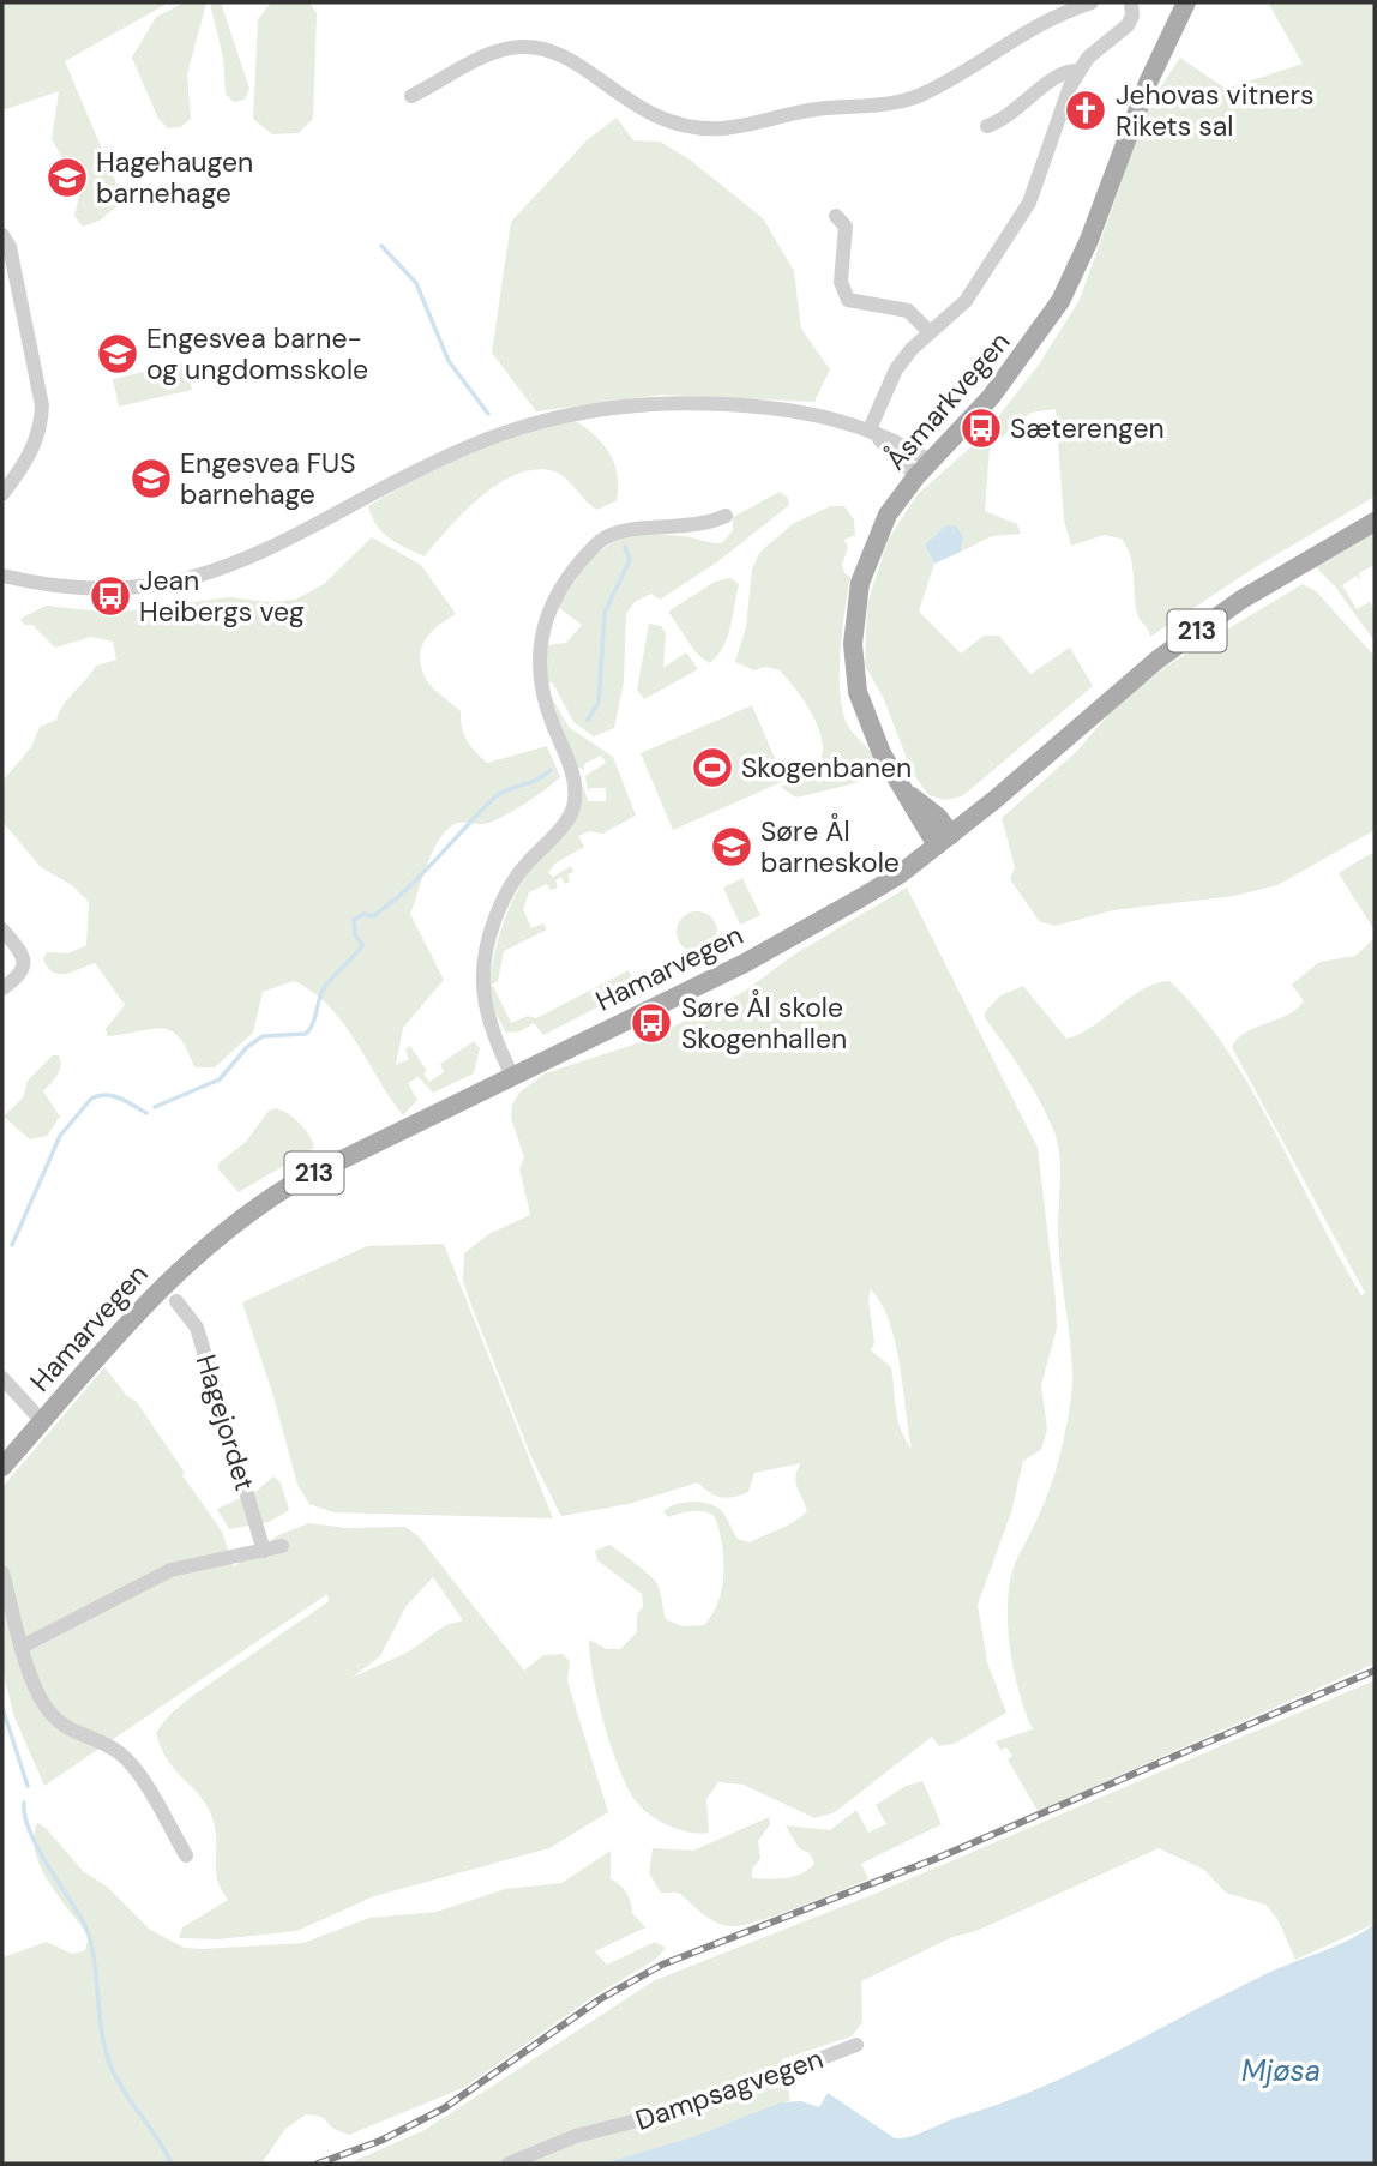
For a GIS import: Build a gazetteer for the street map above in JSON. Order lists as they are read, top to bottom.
{
  "streets": {
    "main road": ["Åsmarkvegen", "213", "Hamarvegen"],
    "street": ["Hagejordet", "Dampsagvegen"]
  },
  "crossings": [
    ["Åsmarkvegen", "Hamarvegen"]
  ],
  "water": ["Mjøsa"],
  "places": {
    "church": ["Jehovas vitners Rikets sal"],
    "school or university": [
      "Hagehaugen barnehage",
      "Engesvea barne- og ungdomsskole",
      "Engesvea FUS barnehage",
      "Søre Ål barneskole"
    ],
    "bus stop": ["Sæterengen", "Jean Heibergs veg", "Søre Ål skole Skogenhallen"],
    "sports": ["Skogenbanen"]
  }
}
